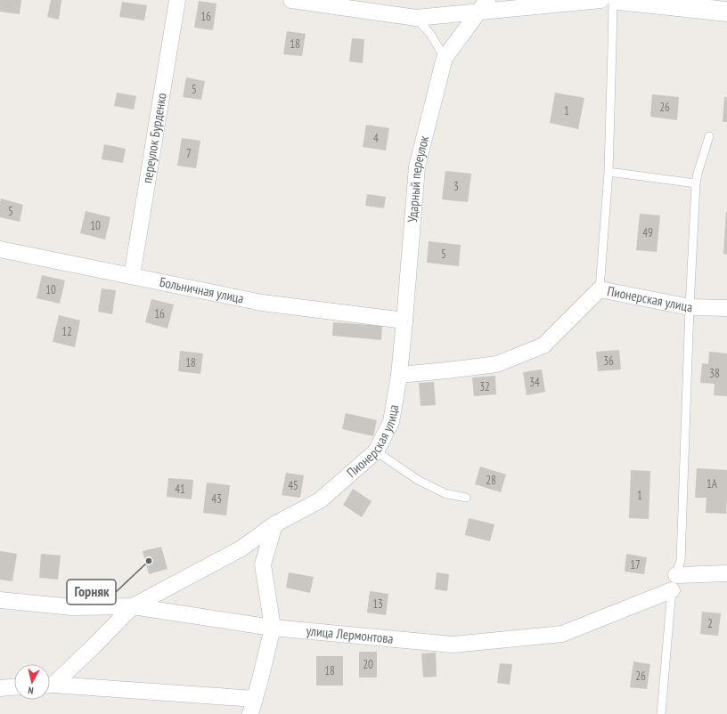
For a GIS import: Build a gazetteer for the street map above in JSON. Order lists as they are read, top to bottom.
{
  "streets": {
    "street": [
      "переулок Бурденко",
      "Ударный переулок",
      "Больничная улица",
      "Пионерская улица",
      "улица Лермонтова"
    ]
  },
  "crossings": [
    ["переулок Бурденко", "Больничная улица"],
    ["Ударный переулок", "Больничная улица"],
    ["Ударный переулок", "Пионерская улица"],
    ["Пионерская улица", "улица Лермонтова"]
  ],
  "places": ["Горняк"],
  "house_numbers": [
    "16",
    "18",
    "5",
    "26",
    "1",
    "4",
    "7",
    "3",
    "5",
    "10",
    "49",
    "5",
    "10",
    "16",
    "12",
    "36",
    "18",
    "38",
    "34",
    "32",
    "28",
    "1А",
    "45",
    "41",
    "1",
    "43",
    "17",
    "13",
    "2",
    "20",
    "18",
    "26"
  ],
  "north": "bottom"
}
